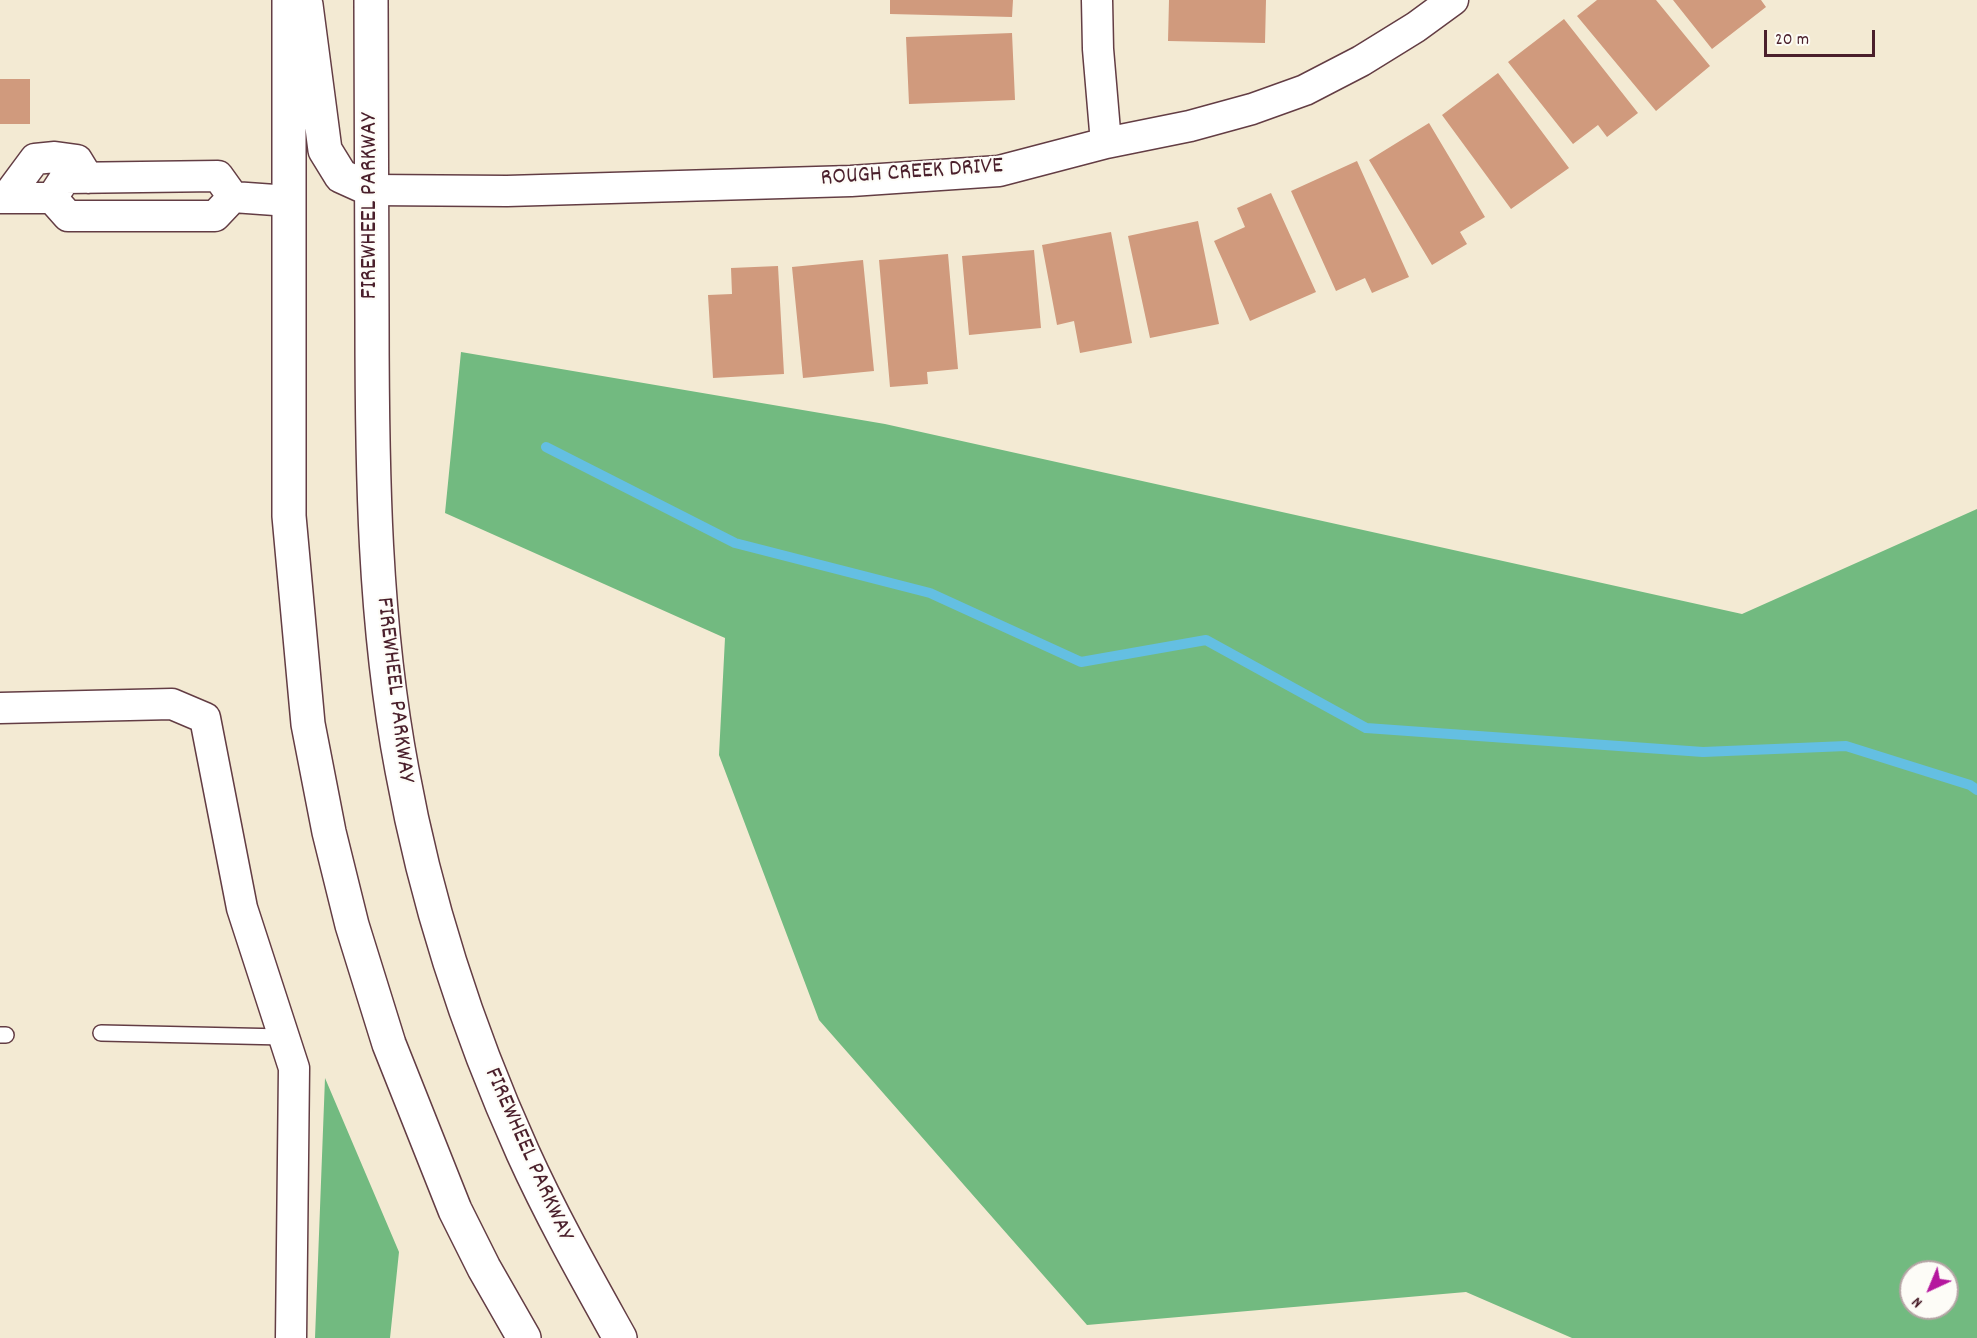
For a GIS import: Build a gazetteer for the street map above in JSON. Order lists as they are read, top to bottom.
{
  "streets": {
    "main road": ["FIREWHEEL PARKWAY"],
    "street": ["ROUGH CREEK DRIVE"]
  },
  "crossings": [
    ["ROUGH CREEK DRIVE", "FIREWHEEL PARKWAY"]
  ],
  "scale_bar": "20 m",
  "north": "bottom left"
}
